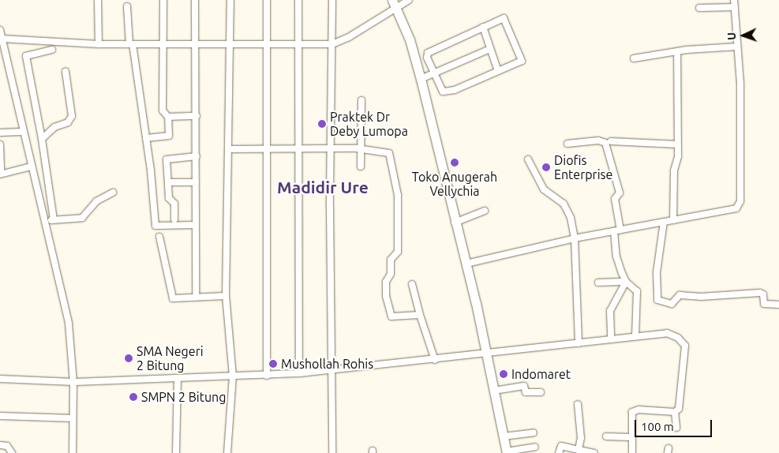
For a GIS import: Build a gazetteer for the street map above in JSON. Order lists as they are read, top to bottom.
{
  "districts": ["Madidir Ure"],
  "places": [
    "Praktek Dr Deby Lumopa",
    "Toko Anugerah Vellychia",
    "Diofis Enterprise",
    "SMA Negeri 2 Bitung",
    "Mushollah Rohis",
    "Indomaret",
    "SMPN 2 Bitung"
  ],
  "scale_bar": "100 m",
  "north": "left"
}
